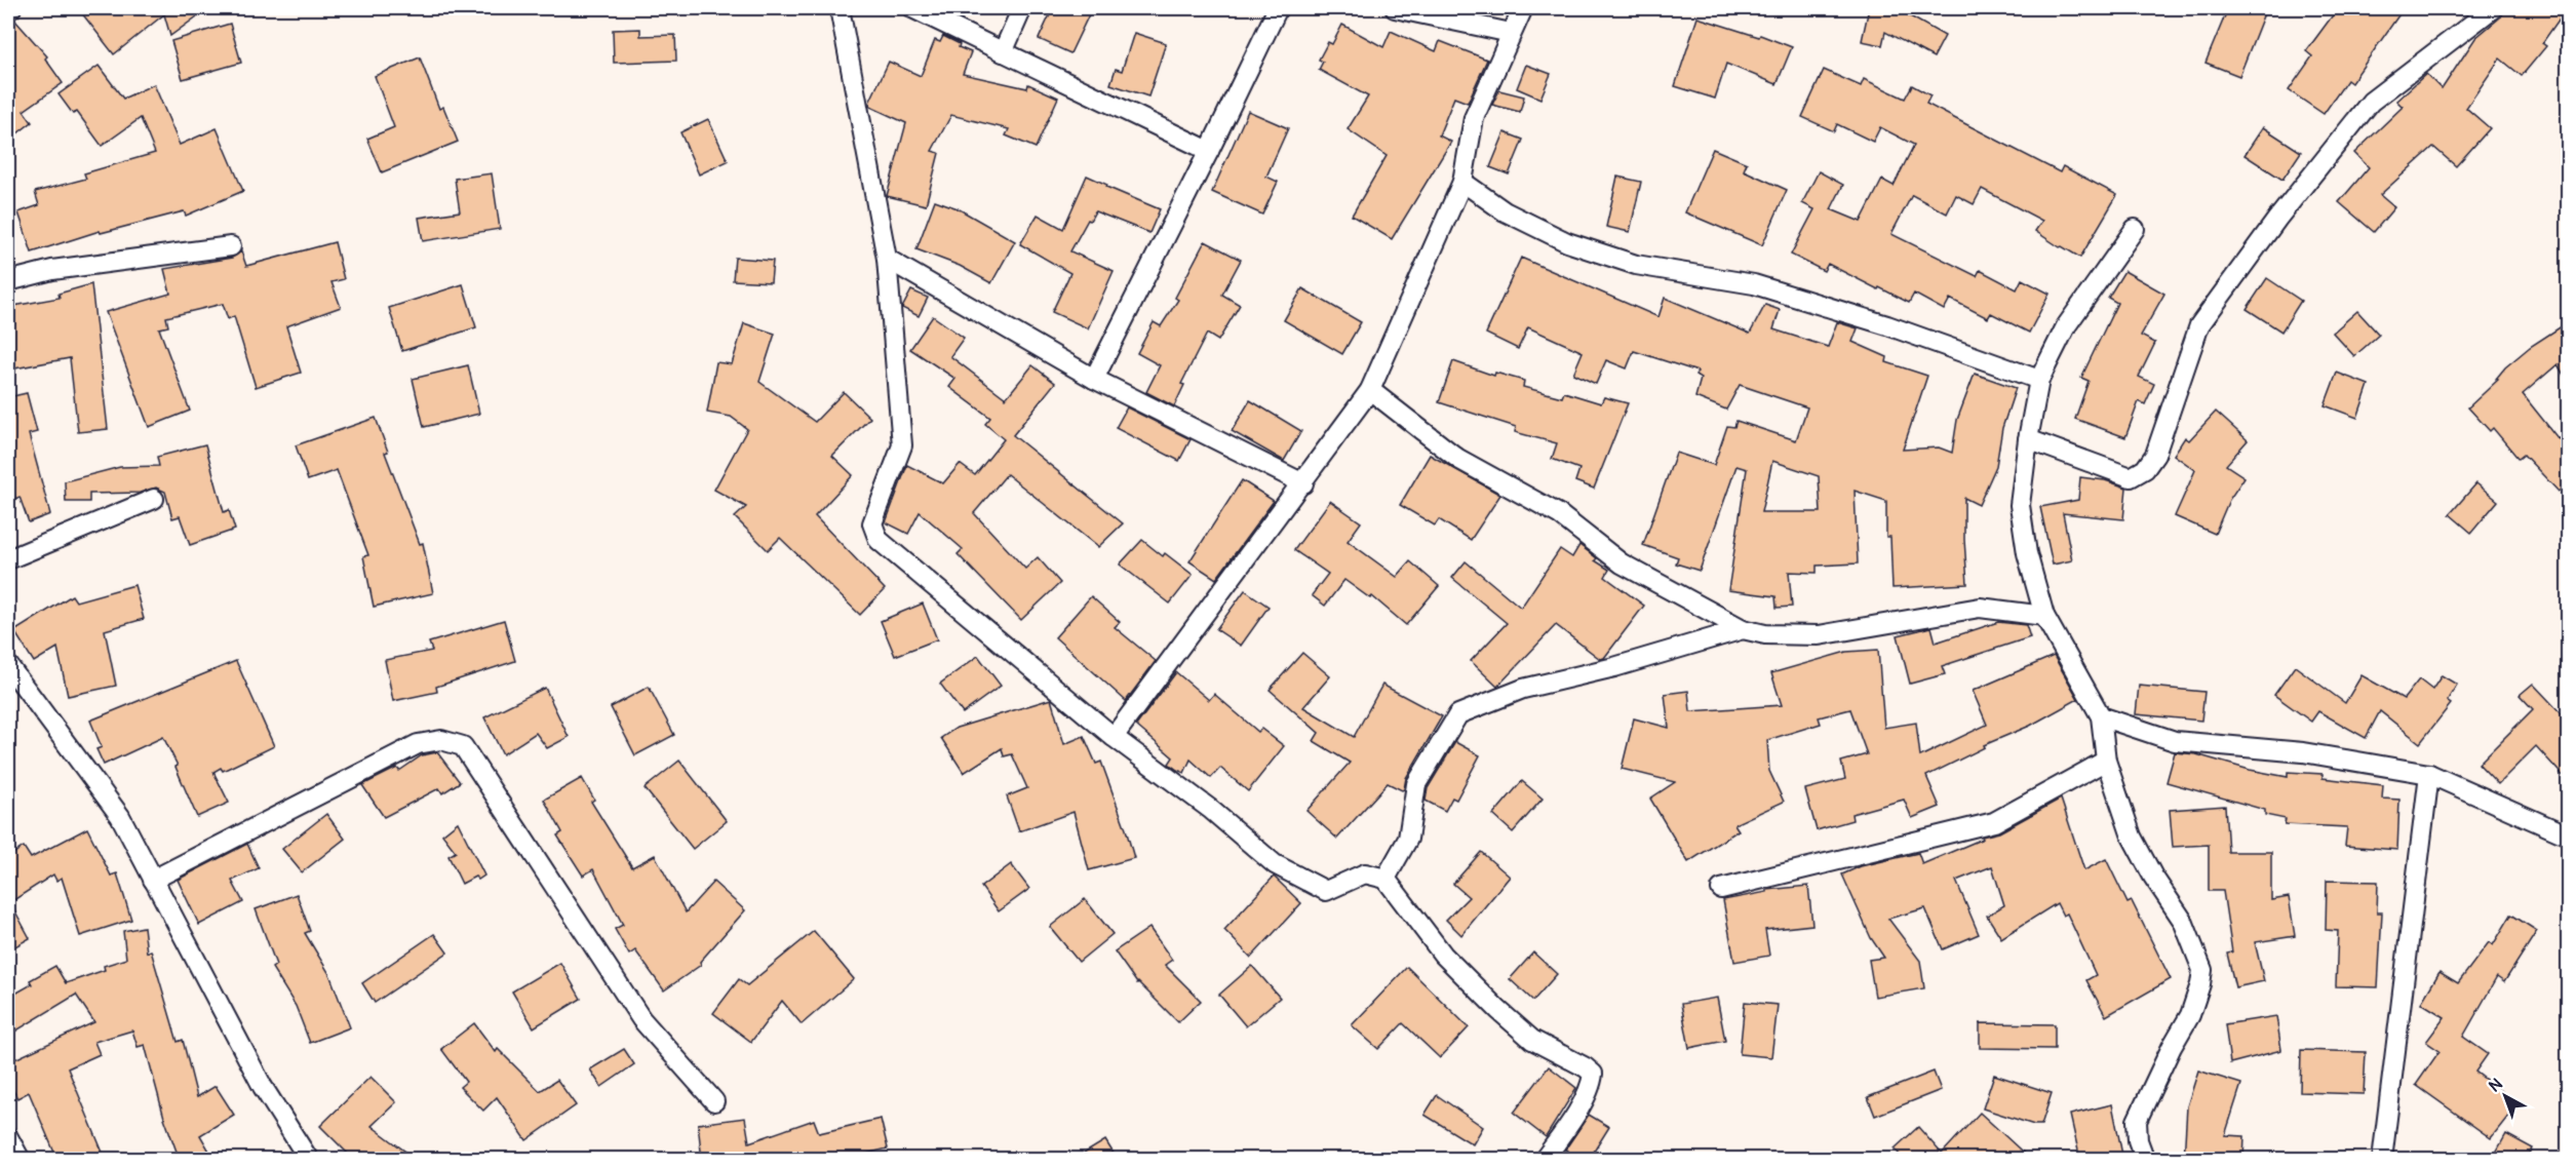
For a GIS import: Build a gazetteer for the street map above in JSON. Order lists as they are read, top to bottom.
{
  "north": "top left"
}
